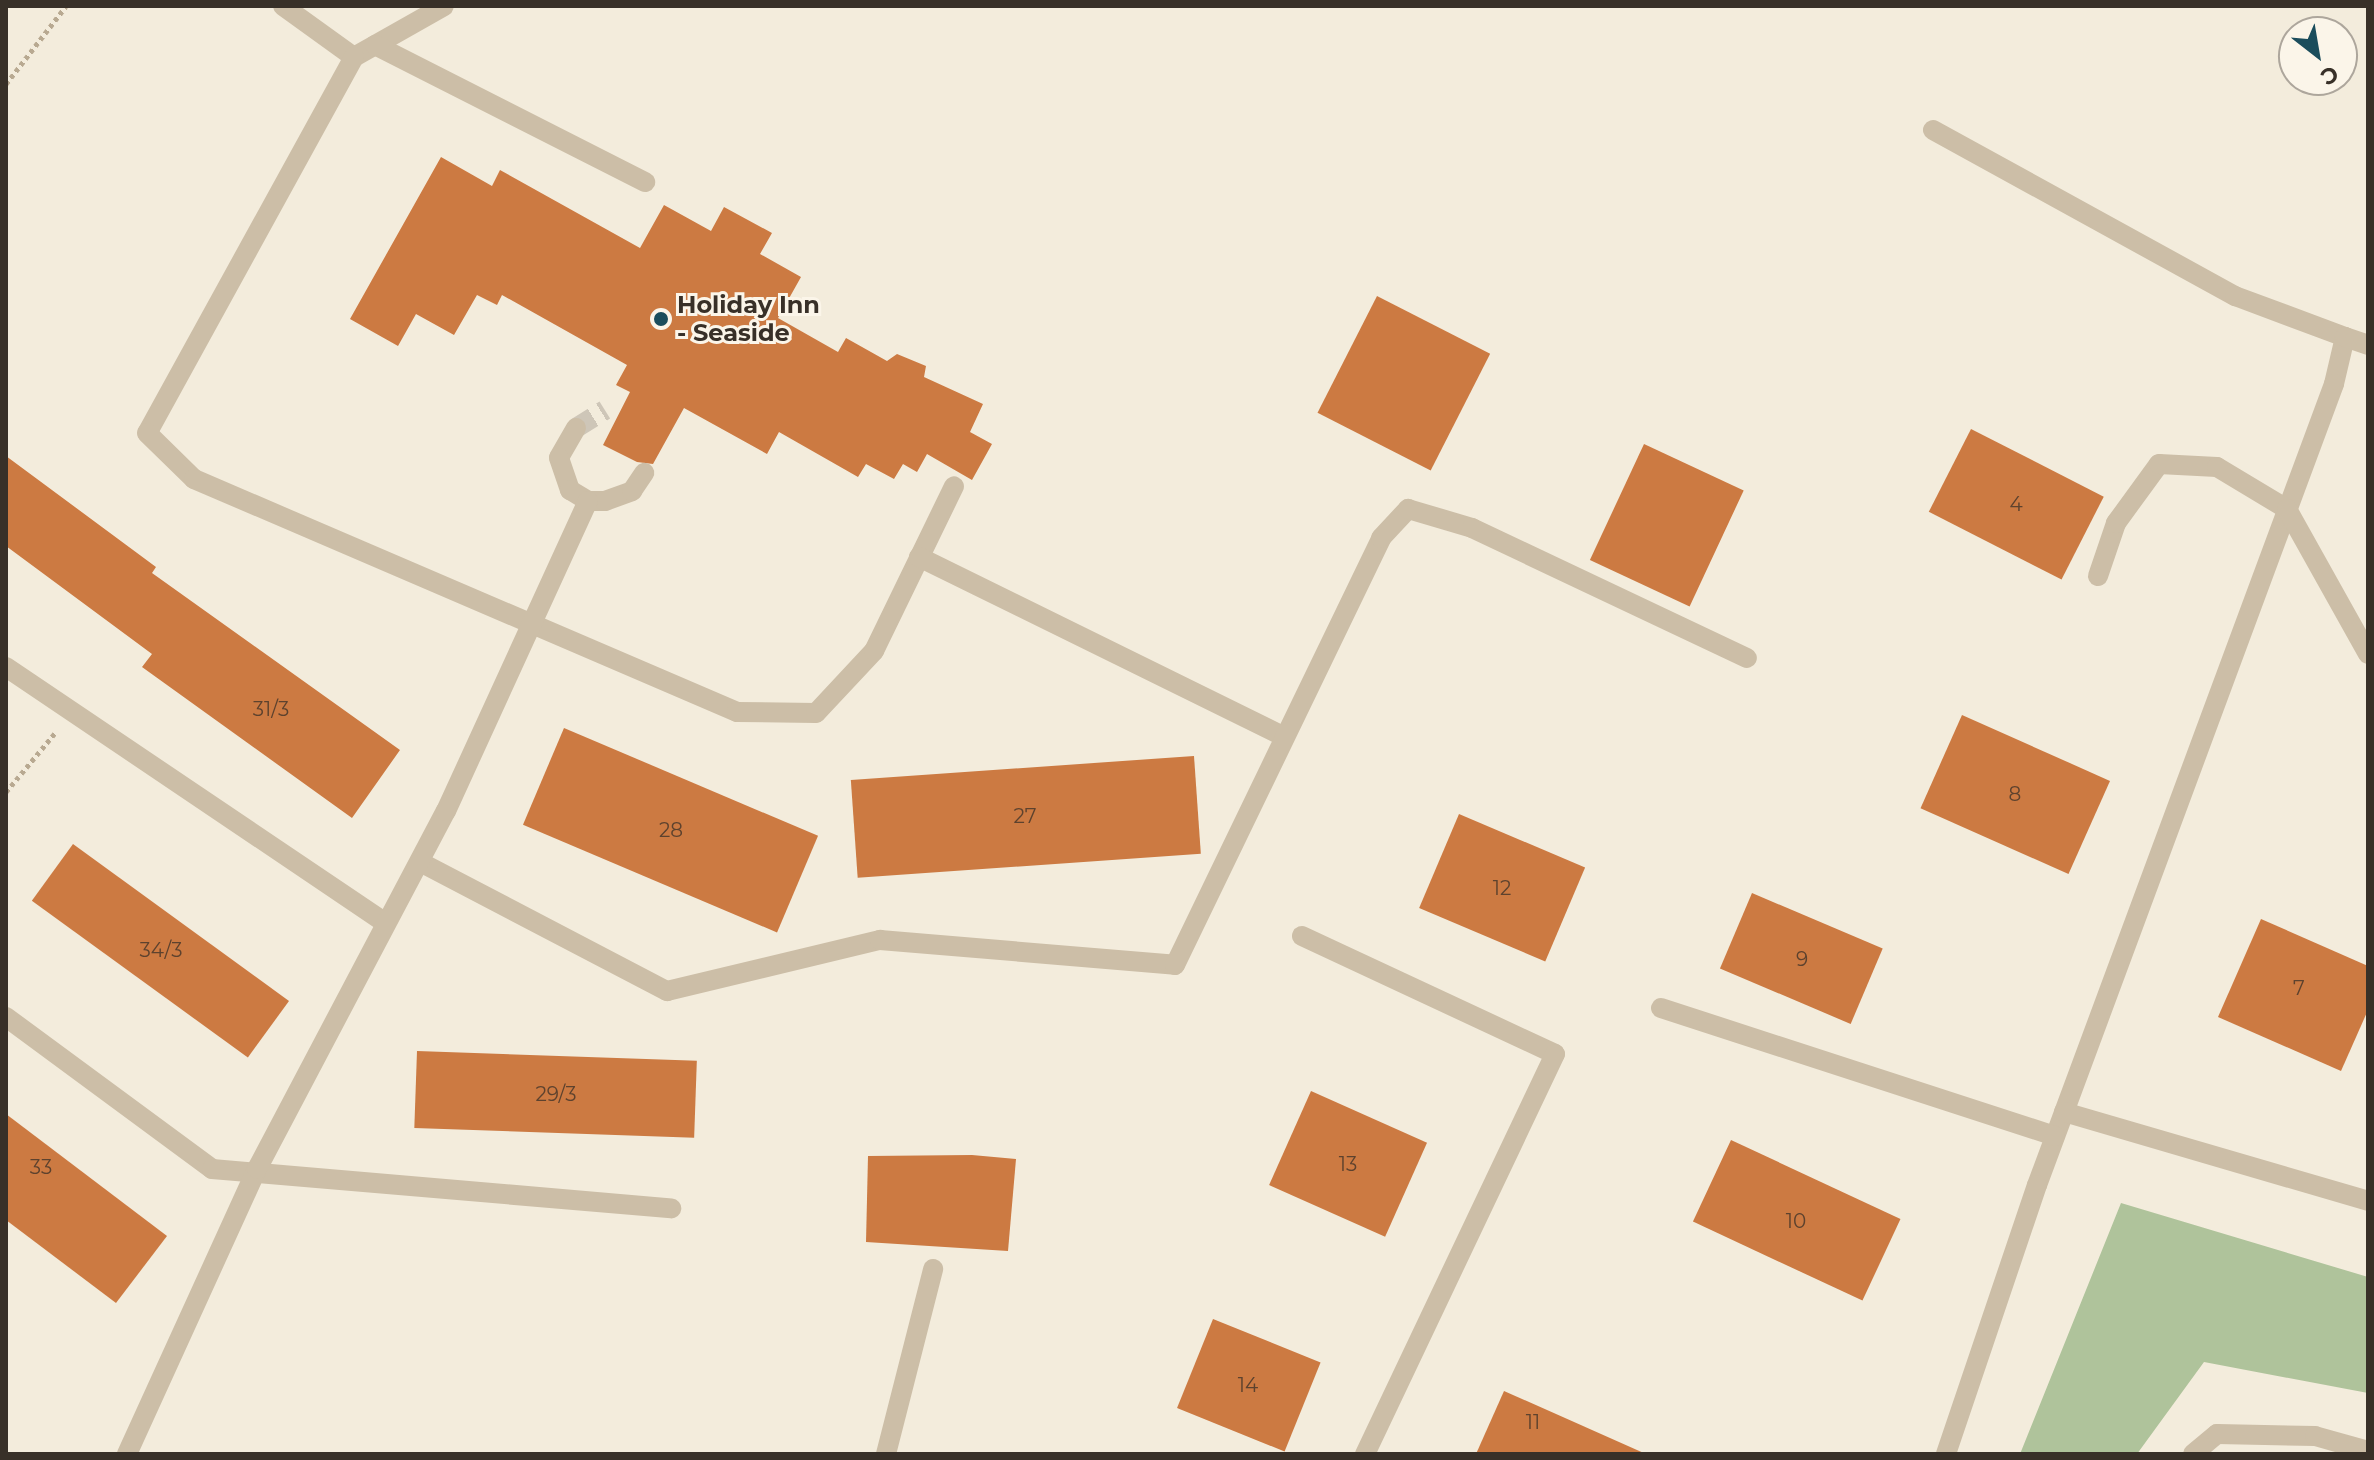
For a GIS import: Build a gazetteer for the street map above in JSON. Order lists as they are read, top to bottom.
{
  "places": ["Holiday Inn - Seaside"],
  "house_numbers": [
    "4",
    "31/3",
    "8",
    "27",
    "28",
    "12",
    "34/3",
    "9",
    "7",
    "29/3",
    "13",
    "33",
    "10",
    "14",
    "11"
  ],
  "north": "bottom right"
}
